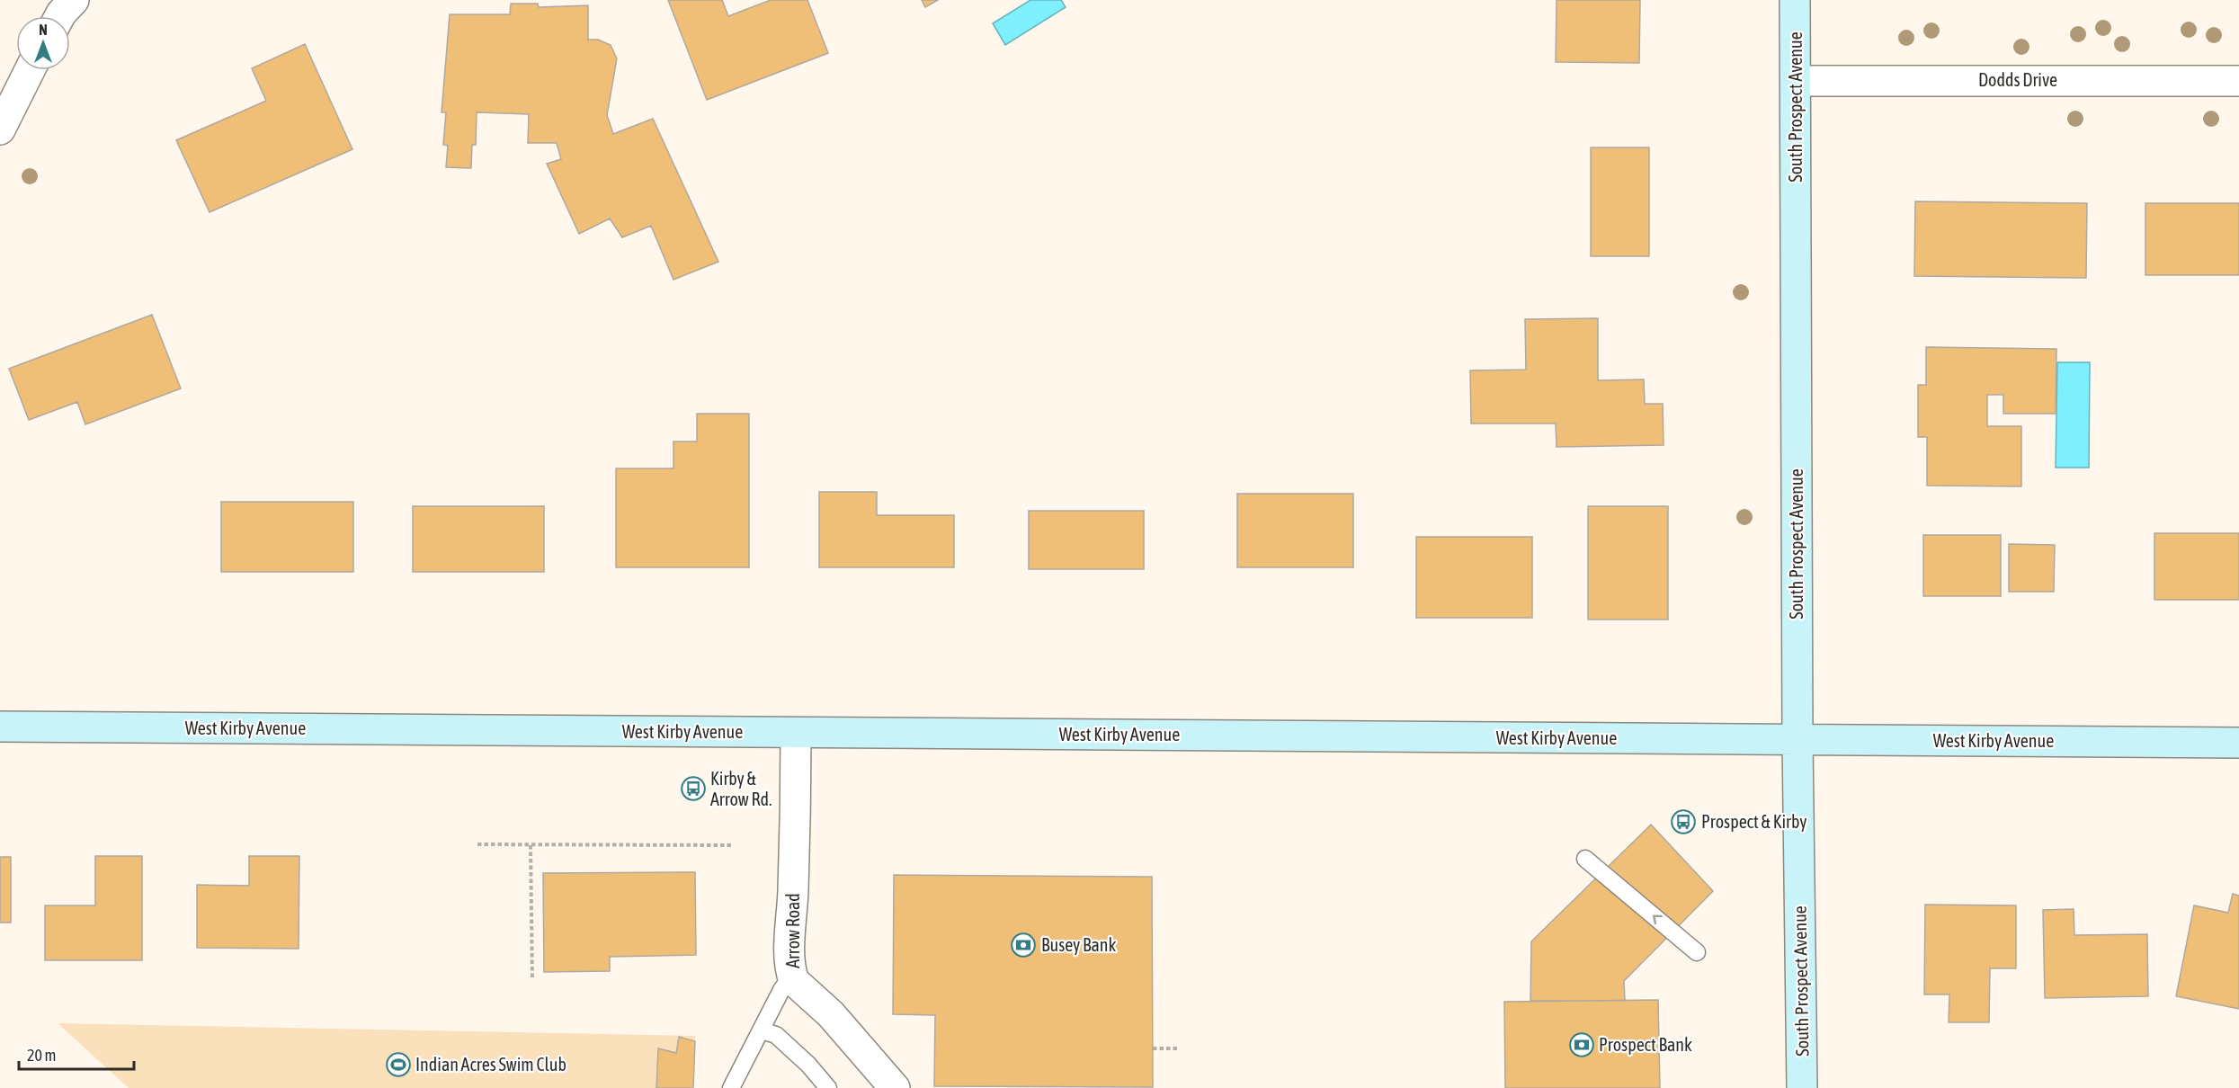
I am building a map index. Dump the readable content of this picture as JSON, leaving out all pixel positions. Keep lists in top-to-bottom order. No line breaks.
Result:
{"streets":{"main road":["South Prospect Avenue","West Kirby Avenue"],"street":["Dodds Drive","Arrow Road"]},"crossings":[["Dodds Drive","South Prospect Avenue"],["South Prospect Avenue","West Kirby Avenue"],["West Kirby Avenue","Arrow Road"]],"places":{"bus stop":["Kirby & Arrow Rd.","Prospect & Kirby"],"bank":["Busey Bank","Prospect Bank"],"sports":["Indian Acres Swim Club"]},"scale_bar":"20 m","north":"top"}
